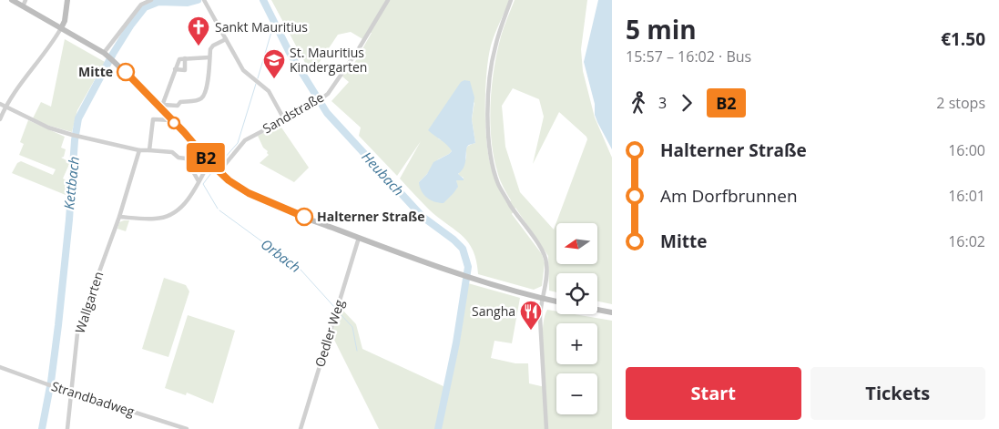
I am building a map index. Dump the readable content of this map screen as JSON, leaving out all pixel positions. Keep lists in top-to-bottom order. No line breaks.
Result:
{"streets":{"street":["Sandstraße","Wallgarten","Oedler Weg","Strandbadweg"]},"crossings":[["Wallgarten","Strandbadweg"]],"water":["Heubach","Kettbach","Orbach"],"places":{"church":["Sankt Mauritius"],"other":["Mitte","Halterner Straße"],"school or university":["St. Mauritius Kindergarten"],"restaurant":["Sangha"]},"lines":["bus line B2"],"north":"left","page":{"on_map":"B2","heading":["5 min","15:57 – 16:02 · Bus","€1.50"],"legs":["3","B2","2 stops"],"list":[{"name":"Halterner Straße","value":"16:00"},{"name":"Am Dorfbrunnen","value":"16:01"},{"name":"Mitte","value":"16:02"}],"map_buttons":["+","−"],"buttons":["Start","Tickets"]}}
